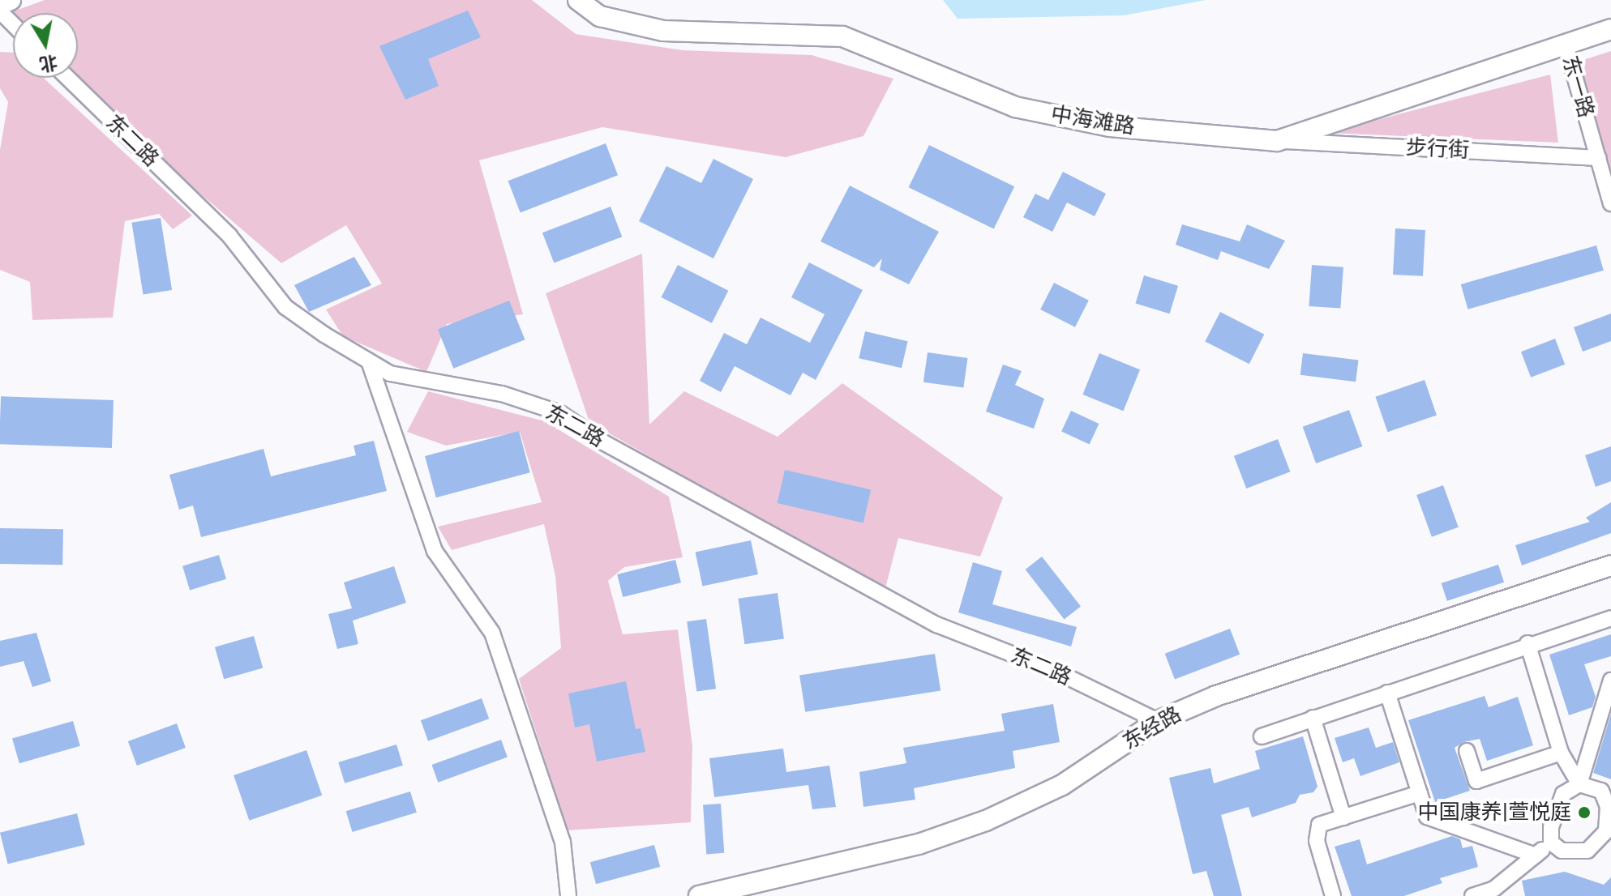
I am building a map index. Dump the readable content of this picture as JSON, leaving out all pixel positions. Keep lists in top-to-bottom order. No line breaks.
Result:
{"streets":{"main road":["中海滩路","东经路"],"street":["东一路","东二路","步行街"]},"crossings":[["东一路","中海滩路"],["东一路","步行街"],["中海滩路","步行街"],["东二路","东经路"]],"places":["中国康养|萱悦庭"],"north":"bottom"}
